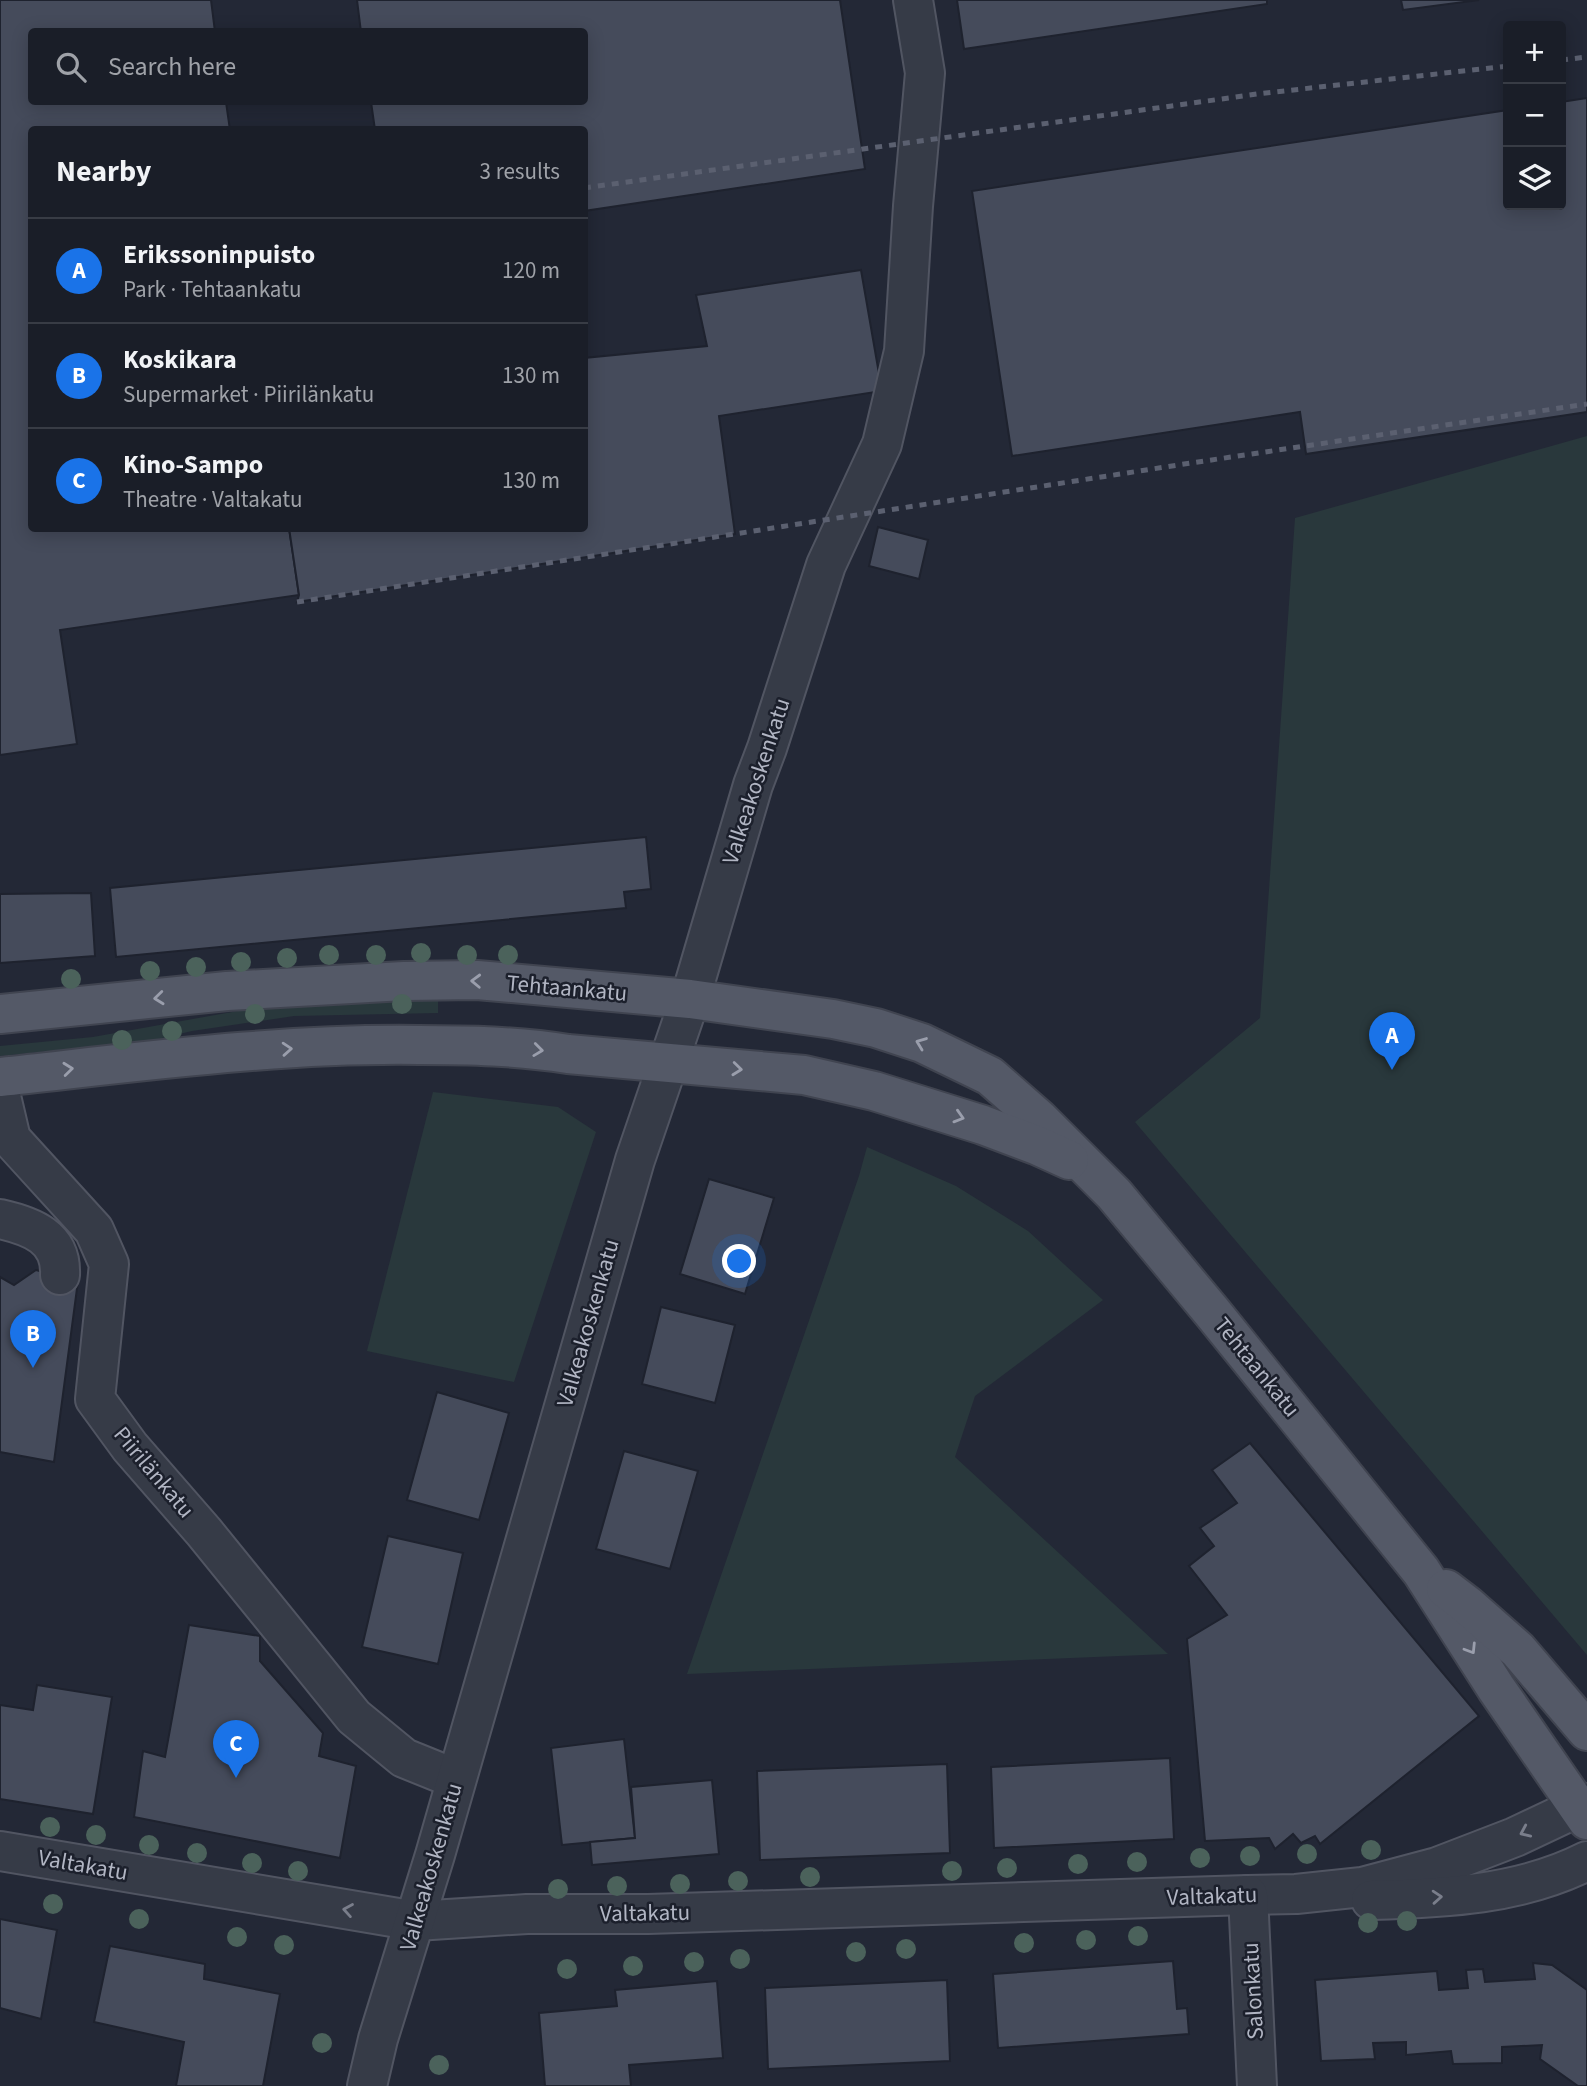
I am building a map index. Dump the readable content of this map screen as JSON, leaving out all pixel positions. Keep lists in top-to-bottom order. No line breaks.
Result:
{"streets":{"main road":["Tehtaankatu"],"street":["Valkeakoskenkatu","Piirilänkatu","Valtakatu","Salonkatu"]},"crossings":[["Valkeakoskenkatu","Tehtaankatu"],["Valkeakoskenkatu","Piirilänkatu"],["Valkeakoskenkatu","Valtakatu"],["Tehtaankatu","Valtakatu"],["Valtakatu","Salonkatu"]],"page":{"map_buttons":["+","−"],"search":"Search here","heading":["Nearby","3 results"],"list":[{"mark":"A","name":"Erikssoninpuisto","note":"Park · Tehtaankatu","value":"120 m"},{"mark":"B","name":"Koskikara","note":"Supermarket · Piirilänkatu","value":"130 m"},{"mark":"C","name":"Kino-Sampo","note":"Theatre · Valtakatu","value":"130 m"}],"pins":["A","B","C"]}}
